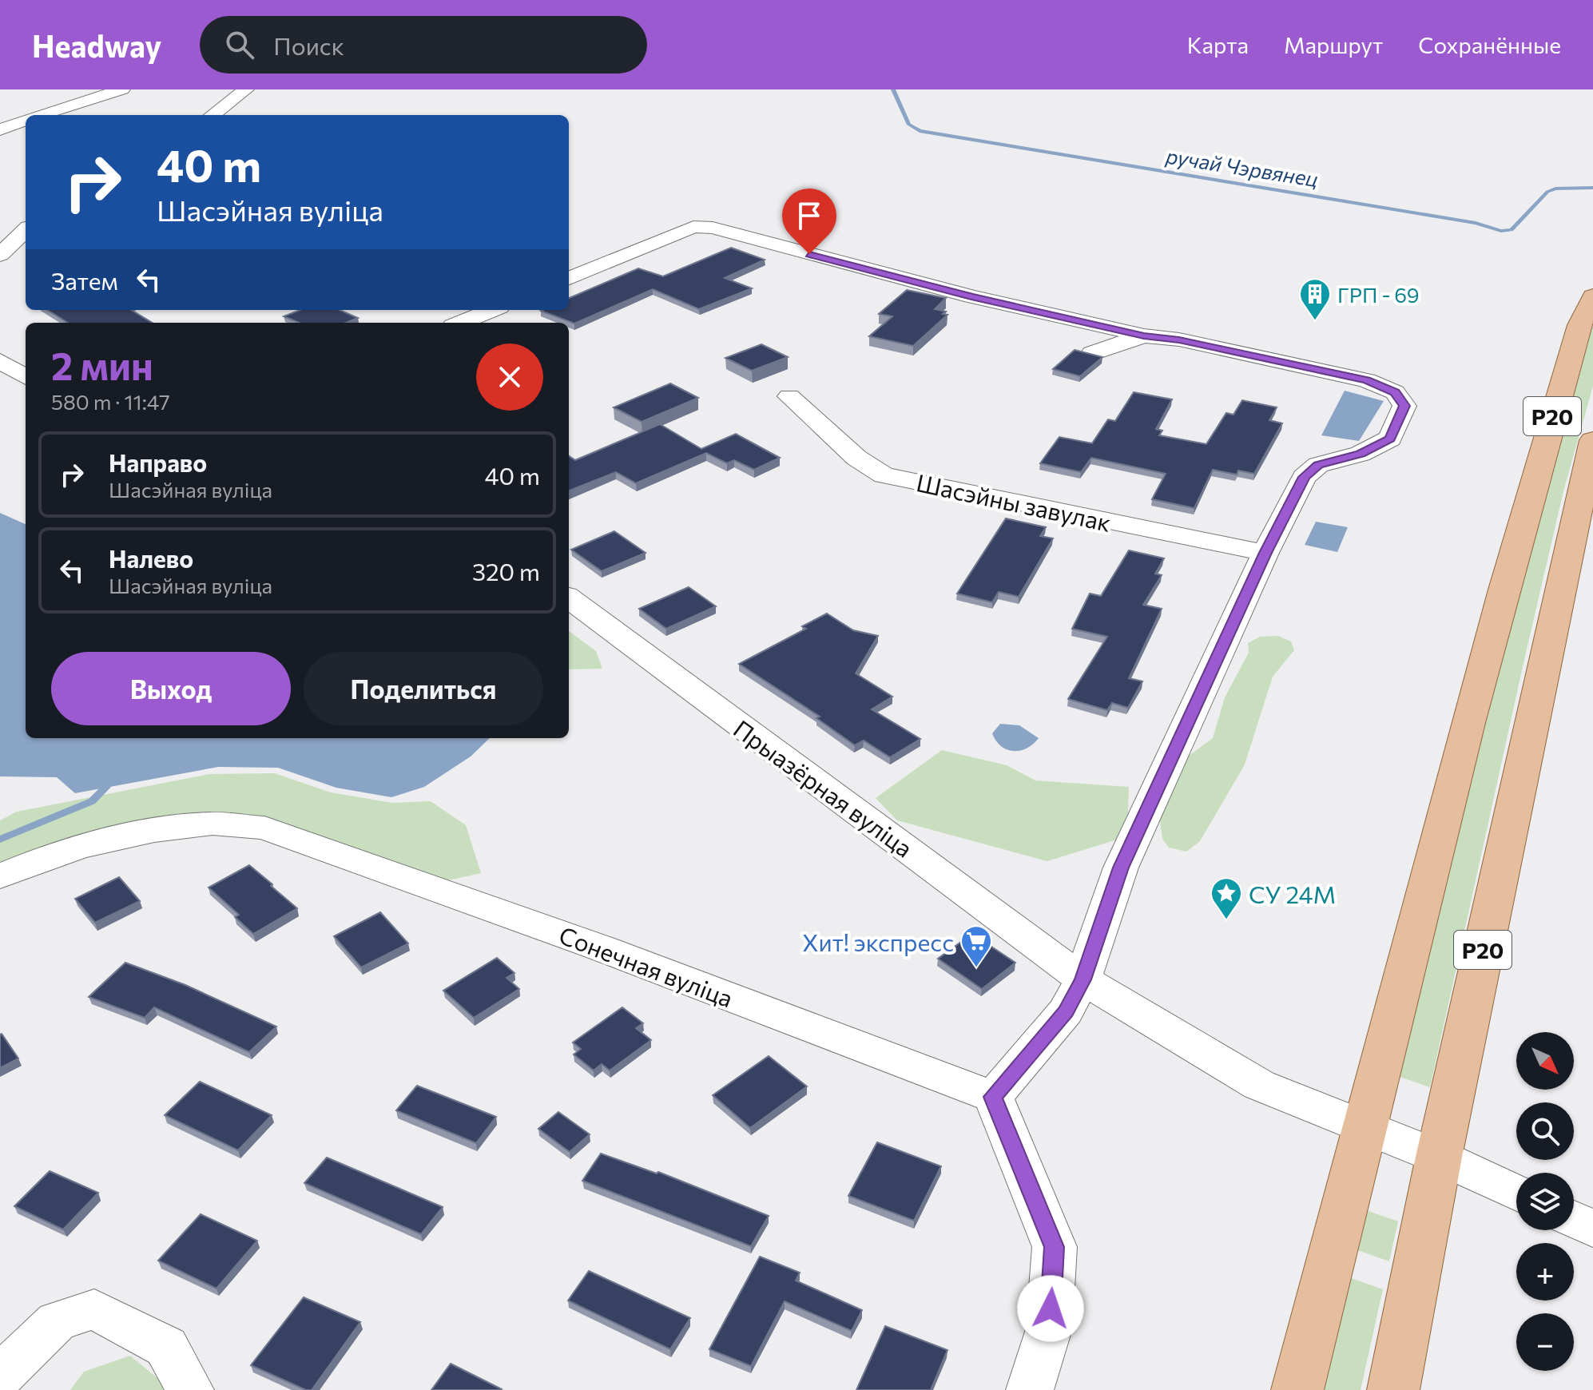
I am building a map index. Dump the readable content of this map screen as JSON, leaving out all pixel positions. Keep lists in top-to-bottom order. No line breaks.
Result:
{"streets":{"main road":["Р20"],"street":["Шасэйны завулак","Прыазёрная вуліца","Сонечная вуліца"]},"crossings":[["Р20","Прыазёрная вуліца"]],"water":["ручай Чэрвянец"],"places":{"building":["ГРП - 69"],"place":["СУ 24М"],"supermarket":["Хит! экспресс"]},"north":"bottom right","page":{"header":"Headway","search":"Поиск","nav":["Карта","Маршрут","Сохранённые"],"turn":["40 m","Шасэйная вуліца"],"then":"Затем","heading":["2 мин","580 m · 11:47"],"list":[{"name":"Направо","note":"Шасэйная вуліца","value":"40 m"},{"name":"Налево","note":"Шасэйная вуліца","value":"320 m"}],"buttons":["Выход","Поделиться"],"map_buttons":["+","−"]}}
